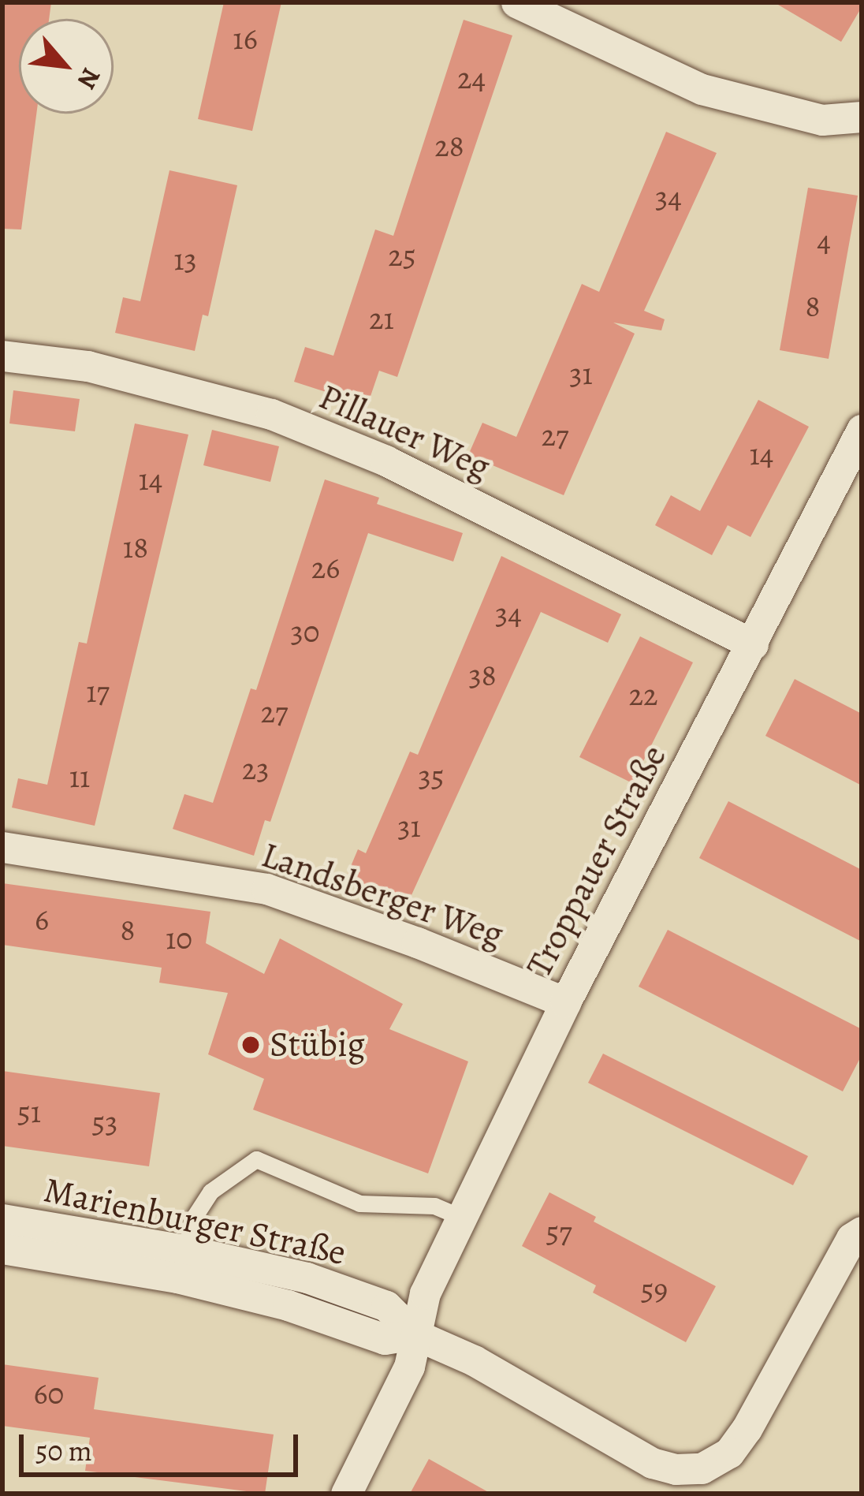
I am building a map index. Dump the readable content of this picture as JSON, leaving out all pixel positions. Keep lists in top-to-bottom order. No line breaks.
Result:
{"streets":{"street":["Pillauer Weg","Troppauer Straße","Landsberger Weg","Marienburger Straße"]},"crossings":[["Pillauer Weg","Troppauer Straße"],["Troppauer Straße","Landsberger Weg"],["Troppauer Straße","Marienburger Straße"]],"places":["Stübig"],"house_numbers":["16","24","28","34","4","25","13","8","21","31","27","14","14","18","26","34","30","38","17","22","27","23","35","11","31","6","8","10","51","53","57","59","60"],"scale_bar":"50 m","north":"bottom right"}
